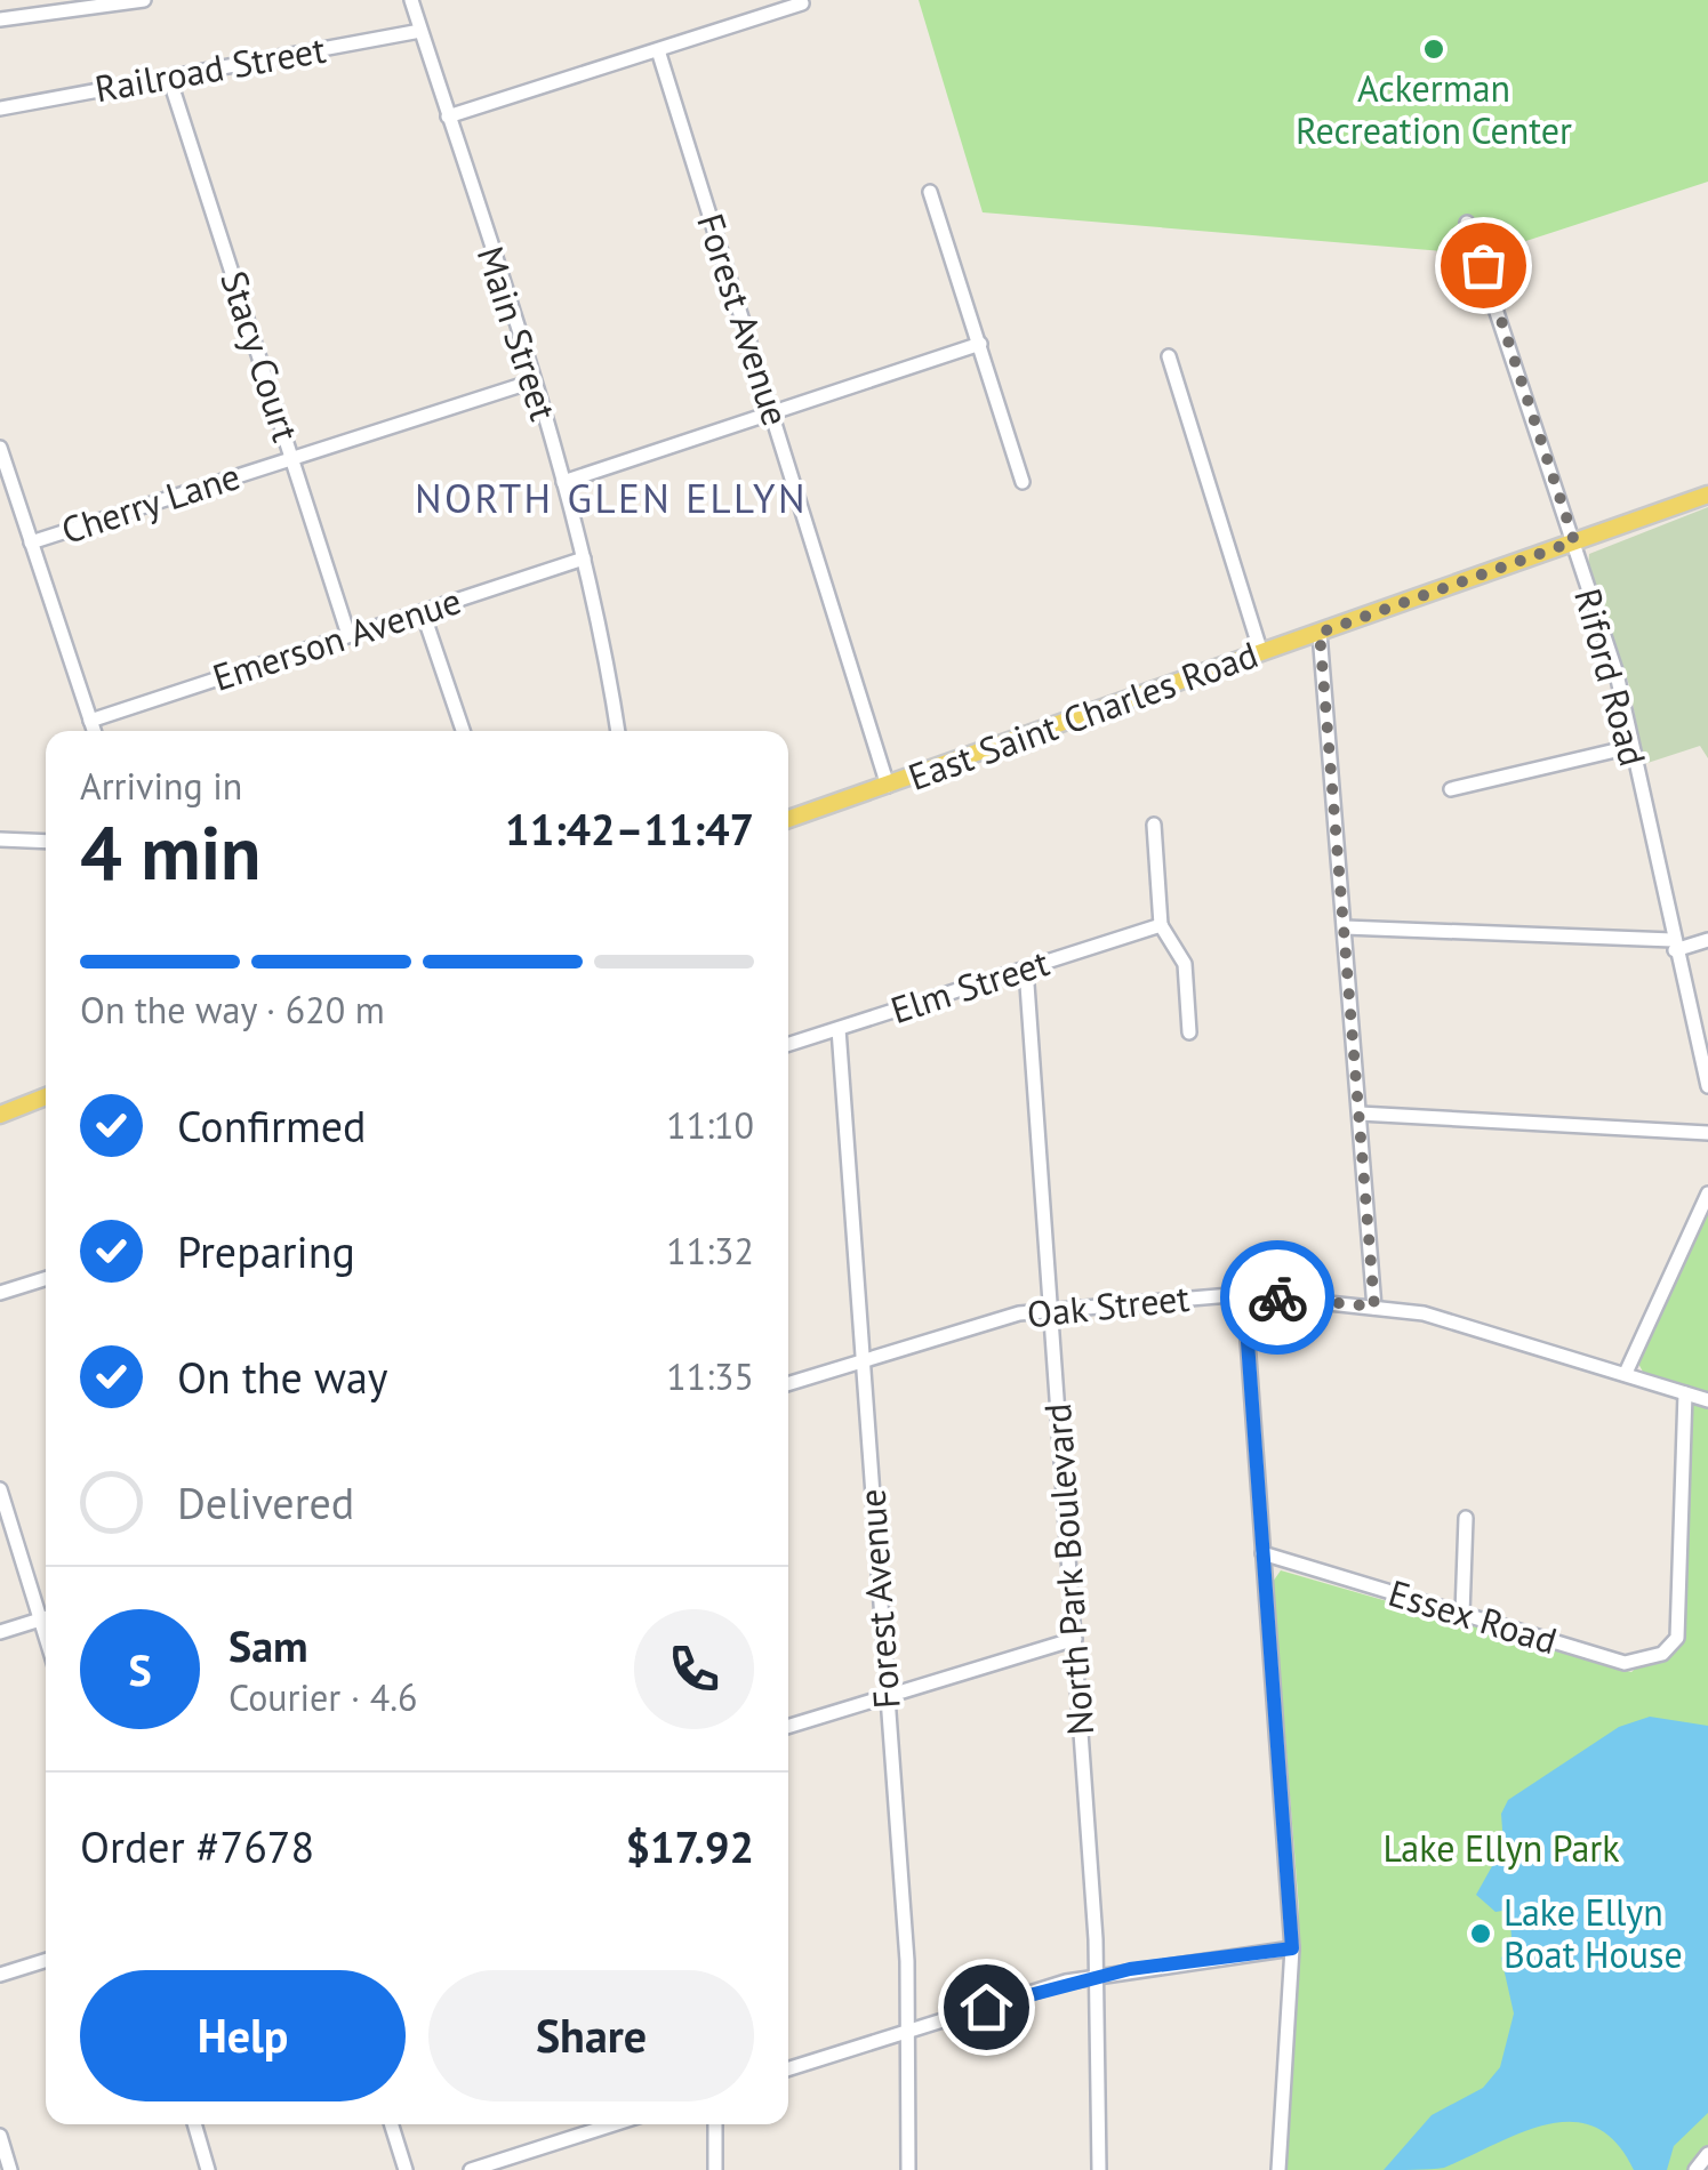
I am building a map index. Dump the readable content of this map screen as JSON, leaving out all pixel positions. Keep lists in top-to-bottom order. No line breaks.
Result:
{"streets":{"main road":["East Saint Charles Road"],"street":["Railroad Street","Forest Avenue","Main Street","Stacy Court","Cherry Lane","Emerson Avenue","Riford Road","Elm Street","Oak Street","North Park Boulevard","Essex Road"]},"crossings":[["Railroad Street","Main Street"],["Railroad Street","Stacy Court"],["Forest Avenue","East Saint Charles Road"],["Forest Avenue","Elm Street"],["Forest Avenue","Oak Street"],["Main Street","Cherry Lane"],["Main Street","Emerson Avenue"],["Stacy Court","Cherry Lane"],["Stacy Court","Emerson Avenue"],["Riford Road","East Saint Charles Road"],["Elm Street","North Park Boulevard"],["Oak Street","North Park Boulevard"],["Oak Street","Essex Road"]],"districts":["NORTH GLEN ELLYN"],"parks":["Lake Ellyn Park"],"places":["Ackerman Recreation Center","Lake Ellyn Boat House"],"page":{"heading":["4 min","Arriving in","11:42–11:47"],"panel":["Sam","Courier · 4.6","Order #7678","$17.92"],"bar":"On the way · 620 m","list":[["Confirmed","11:10"],["Preparing","11:32"],["On the way","11:35"],"Delivered"],"round":"S","buttons":["Help","Share"]}}
